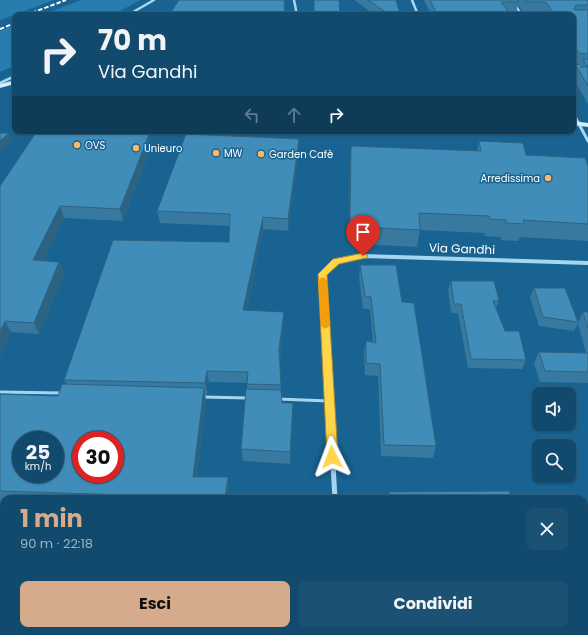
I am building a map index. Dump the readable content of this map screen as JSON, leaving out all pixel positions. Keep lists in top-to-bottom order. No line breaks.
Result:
{"streets":{"street":["Via Gandhi"]},"places":["OVS","Unieuro","MW","Garden Cafè","Arredissima"],"page":{"turn":["70 m","Via Gandhi"],"speed":"25 km/h","limit":"30","heading":["1 min","90 m · 22:18"],"buttons":["Esci","Condividi"]}}
